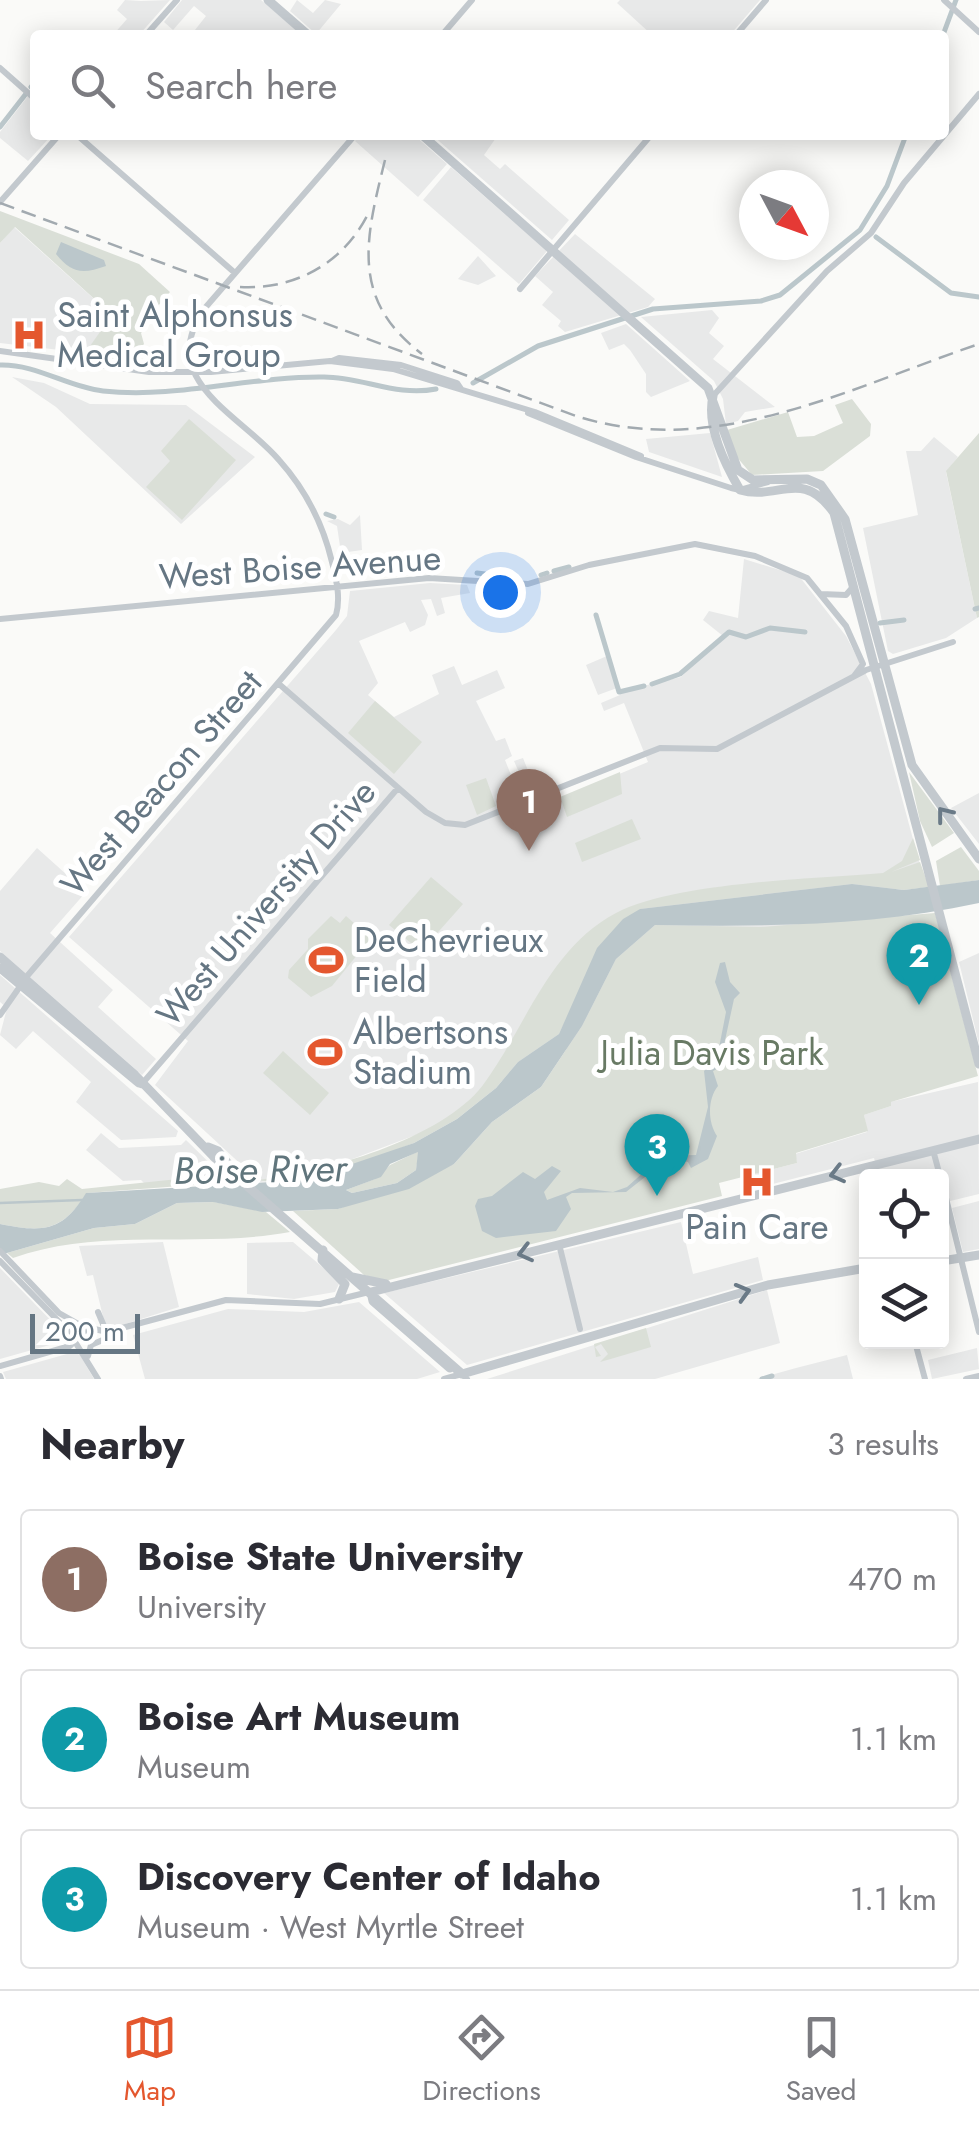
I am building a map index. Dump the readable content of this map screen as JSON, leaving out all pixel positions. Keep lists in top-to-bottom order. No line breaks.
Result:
{"streets":{"street":["West Boise Avenue","West Beacon Street","West University Drive"]},"crossings":[["West Boise Avenue","West Beacon Street"],["West Boise Avenue","West University Drive"]],"water":["Boise River"],"parks":["Julia Davis Park"],"places":{"hospital":["Saint Alphonsus Medical Group","Pain Care"],"sports":["DeChevrieux Field","Albertsons Stadium"]},"scale_bar":"200 m","north":"bottom right","page":{"search":"Search here","pins":["1","2","3"],"scale":"200 m","heading":["Nearby","3 results"],"list":[{"mark":"1","name":"Boise State University","note":"University","value":"470 m"},{"mark":"2","name":"Boise Art Museum","note":"Museum","value":"1.1 km"},{"mark":"3","name":"Discovery Center of Idaho","note":"Museum · West Myrtle Street","value":"1.1 km"}],"nav":["Map","Directions","Saved"]}}
